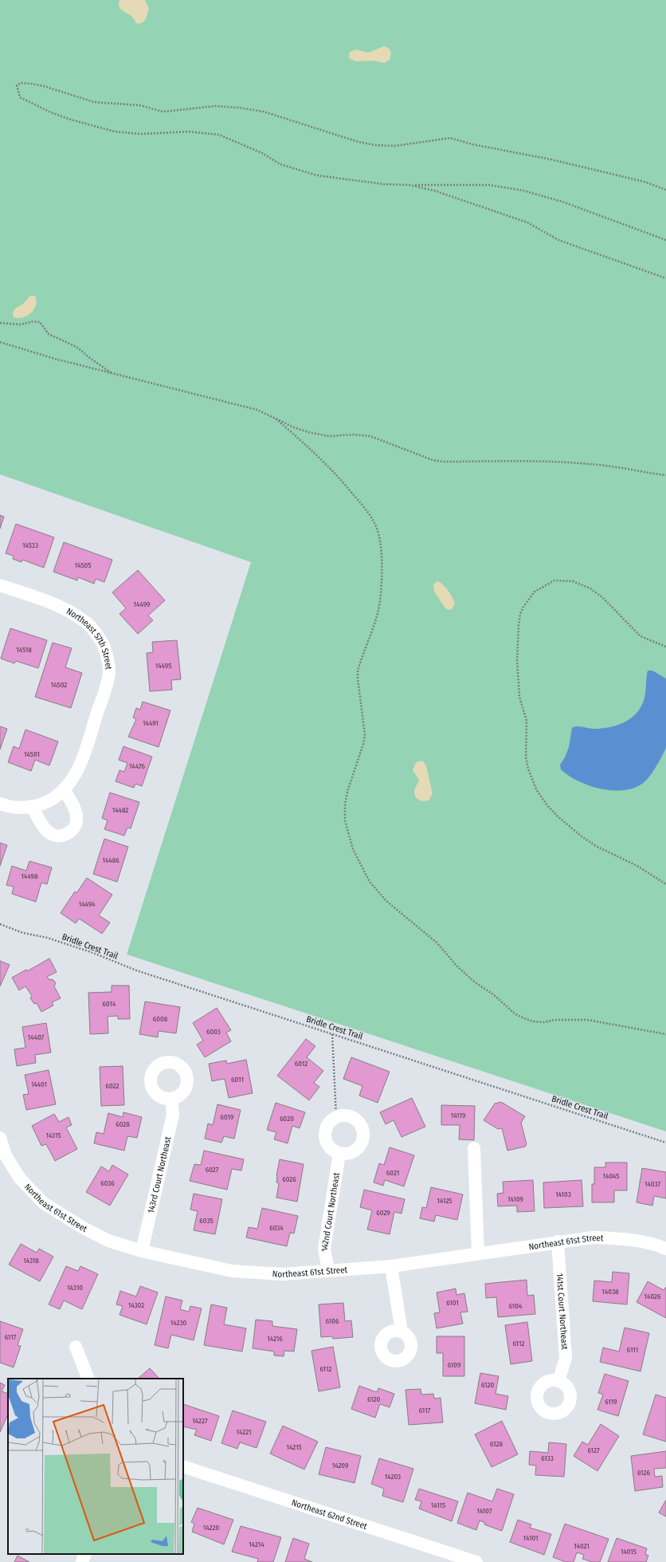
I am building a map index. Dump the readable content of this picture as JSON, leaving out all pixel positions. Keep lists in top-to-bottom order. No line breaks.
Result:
{"streets":{"street":["Northeast 57th Street","143rd Court Northeast","Northeast 61st Street","142nd Court Northeast","141st Court Northeast","Northeast 62nd Street"],"path":["Bridle Crest Trail"]},"crossings":[["143rd Court Northeast","Northeast 61st Street"],["Northeast 61st Street","142nd Court Northeast"],["Northeast 61st Street","141st Court Northeast"]],"house_numbers":["14533","14505","14499","14518","14495","14502","14491","14501","14476","14482","14486","14498","14494","6014","6008","6003","14407","6012","6011","14401","6022","14119","6019","6020","6028","14315","6027","6021","14045","6026","6036","14037","14103","14109","14125","6029","6035","6034","14318","14310","14038","14026","6101","14302","6104","6106","14230","6117","14216","6112","6111","6109","6112","6120","6120","6119","6117","14227","14221","6128","14215","6127","6133","14209","6126","14203","14115","14107","14220","14101","14214","14021","14015"]}
